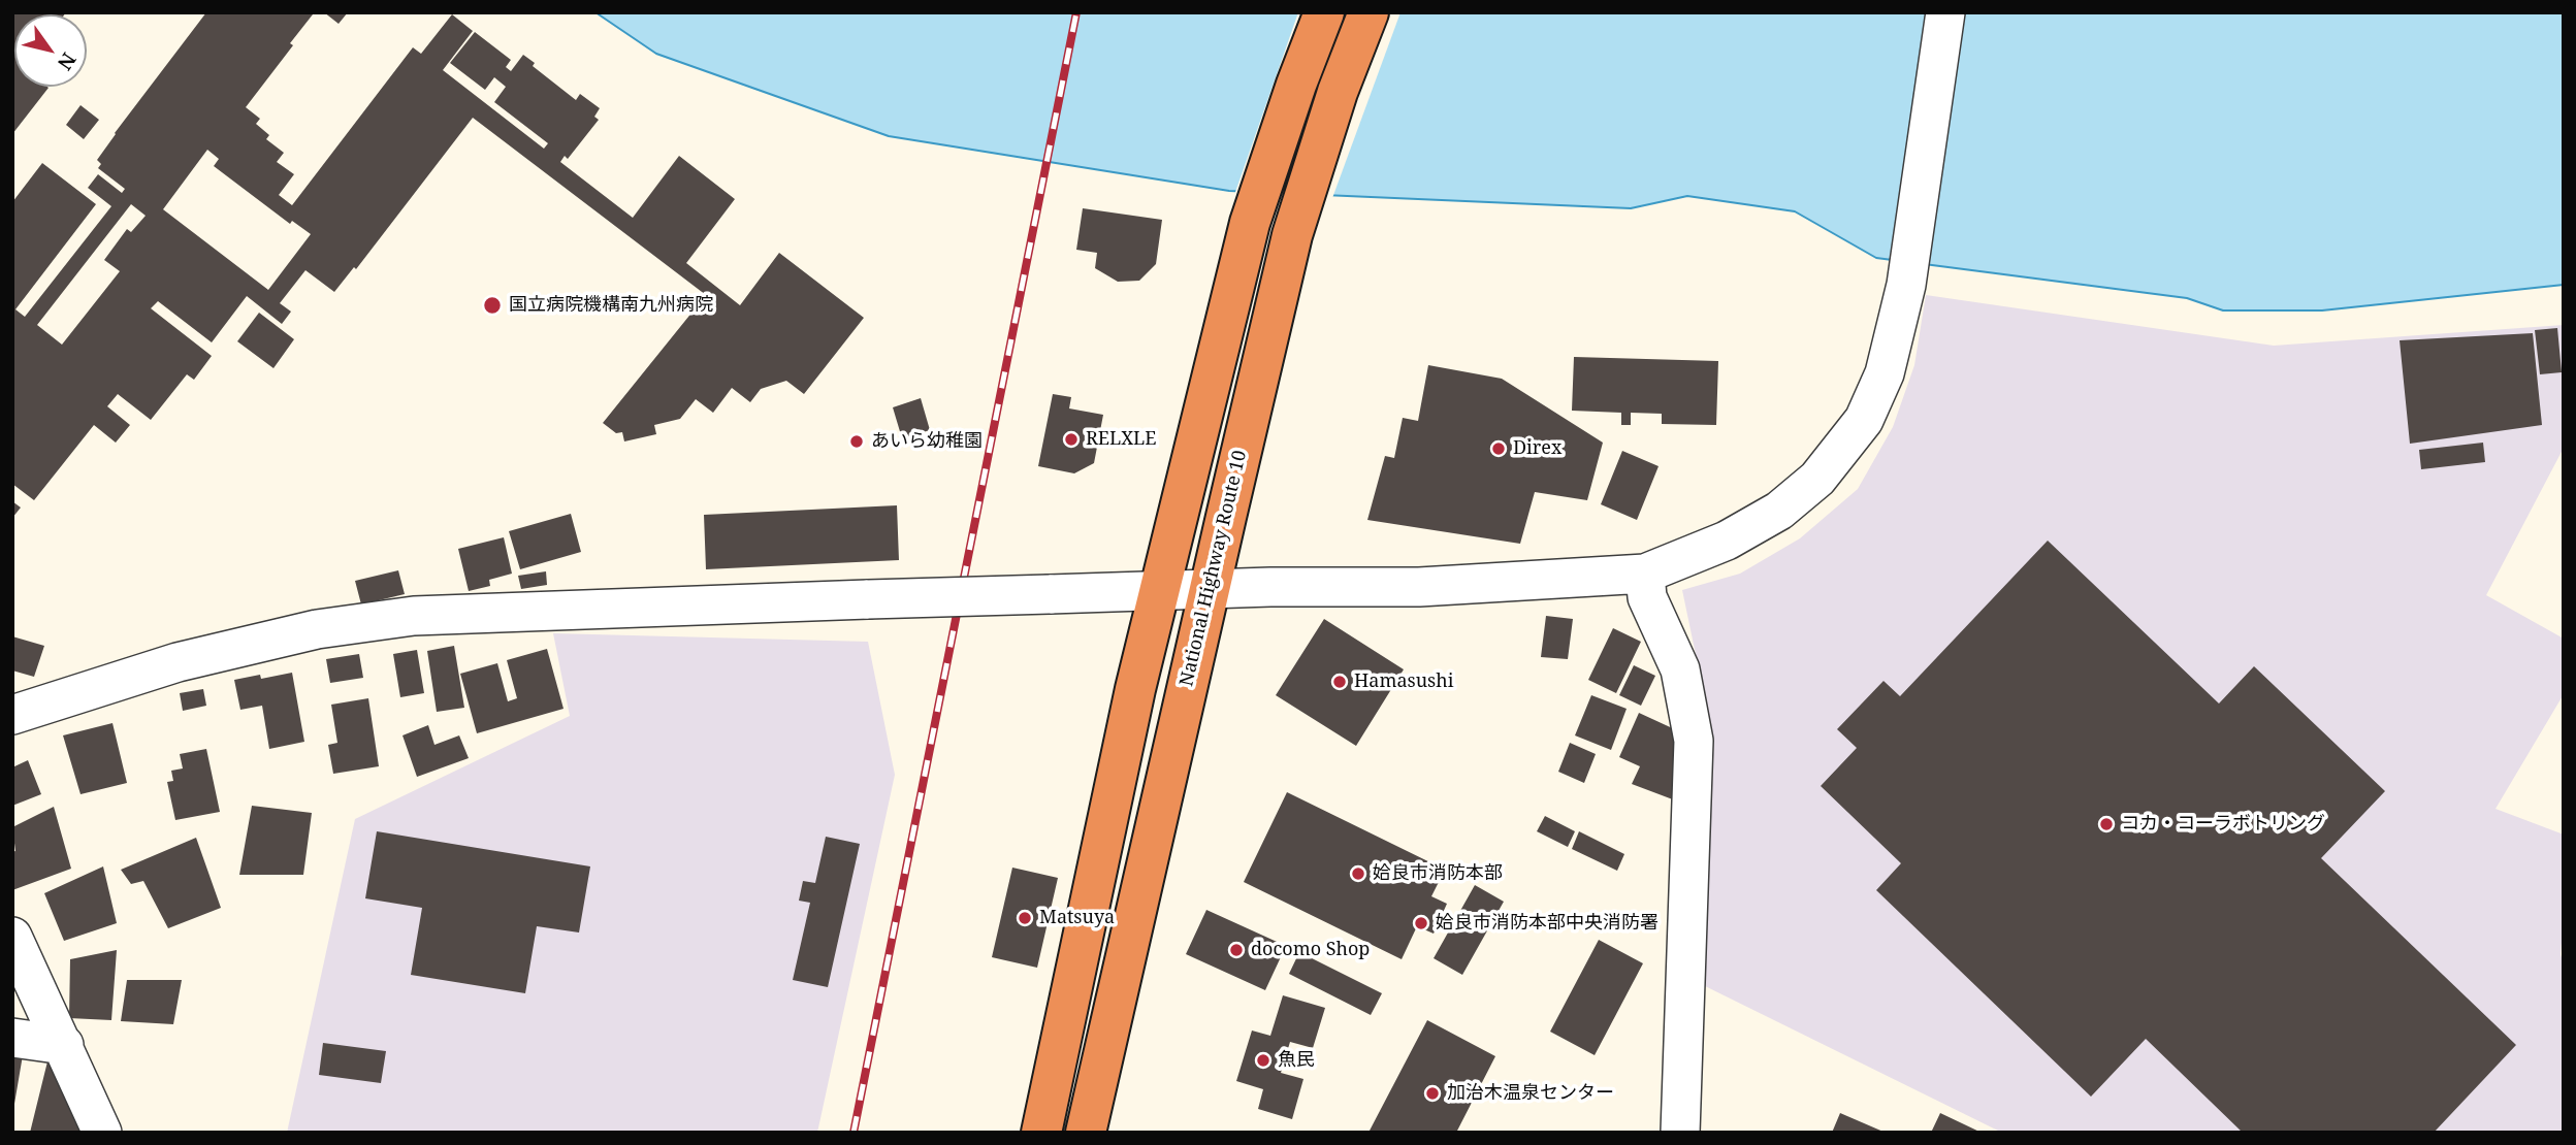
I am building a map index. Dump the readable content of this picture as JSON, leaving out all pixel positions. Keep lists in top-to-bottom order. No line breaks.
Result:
{"streets":{"highway":["National Highway Route 10"]},"places":["国立病院機構南九州病院","RELXLE","あいら幼稚園","Direx","Hamasushi","コカ・コーラボトリング","姶良市消防本部","Matsuya","姶良市消防本部中央消防署","docomo Shop","魚民","加治木温泉センター"],"north":"bottom right"}
